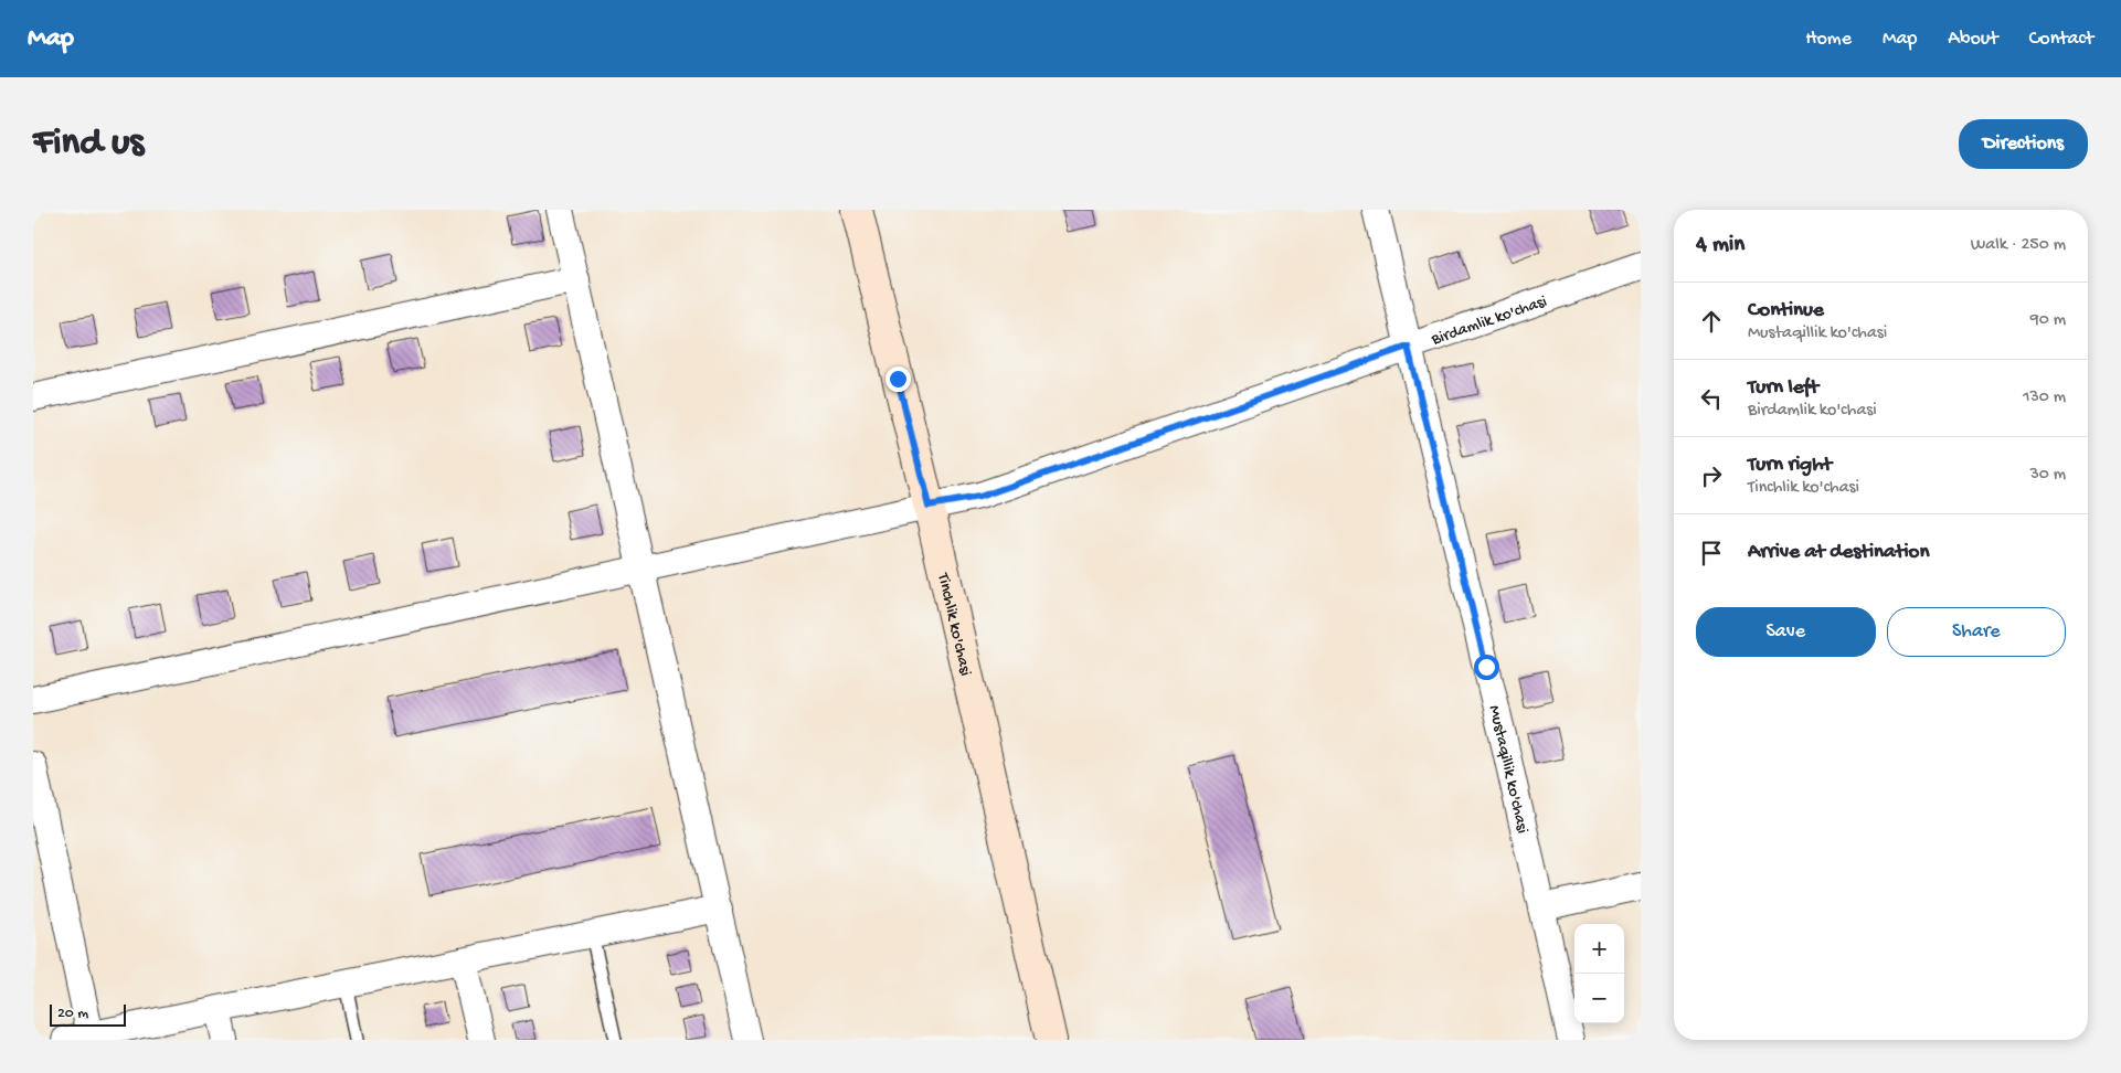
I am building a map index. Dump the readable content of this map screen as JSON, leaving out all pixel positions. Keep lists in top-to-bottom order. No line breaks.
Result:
{"streets":{"main road":["Tinchlik ko'chasi"],"street":["Birdamlik ko'chasi","Mustaqillik ko'chasi"]},"crossings":[["Birdamlik ko'chasi","Tinchlik ko'chasi"],["Birdamlik ko'chasi","Mustaqillik ko'chasi"]],"scale_bar":"20 m","page":{"header":"Map","nav":["Home","Map","About","Contact"],"buttons":["Directions",["Save","Share"]],"title":"Find us","heading":["4 min","Walk · 250 m"],"list":[["Continue","Mustaqillik ko'chasi","90 m"],["Turn left","Birdamlik ko'chasi","130 m"],["Turn right","Tinchlik ko'chasi","30 m"],"Arrive at destination"],"map_buttons":["+","−"],"scale":"20 m"}}
